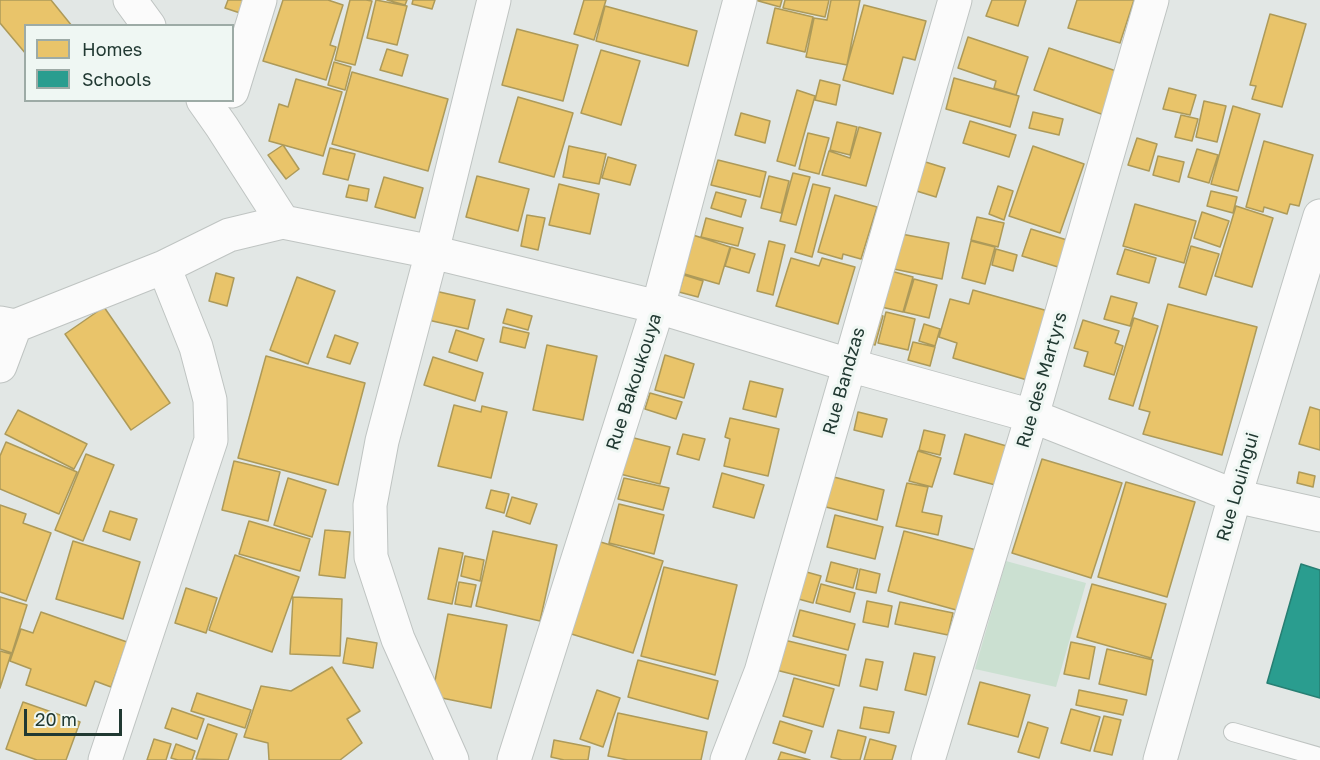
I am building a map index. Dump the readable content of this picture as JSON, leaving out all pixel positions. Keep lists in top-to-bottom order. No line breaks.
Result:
{"streets":{"street":["Rue des Martyrs","Rue Bandzas","Rue Bakoukouya","Rue Louingui"]},"legend":["Homes","Schools"],"scale_bar":"20 m"}
